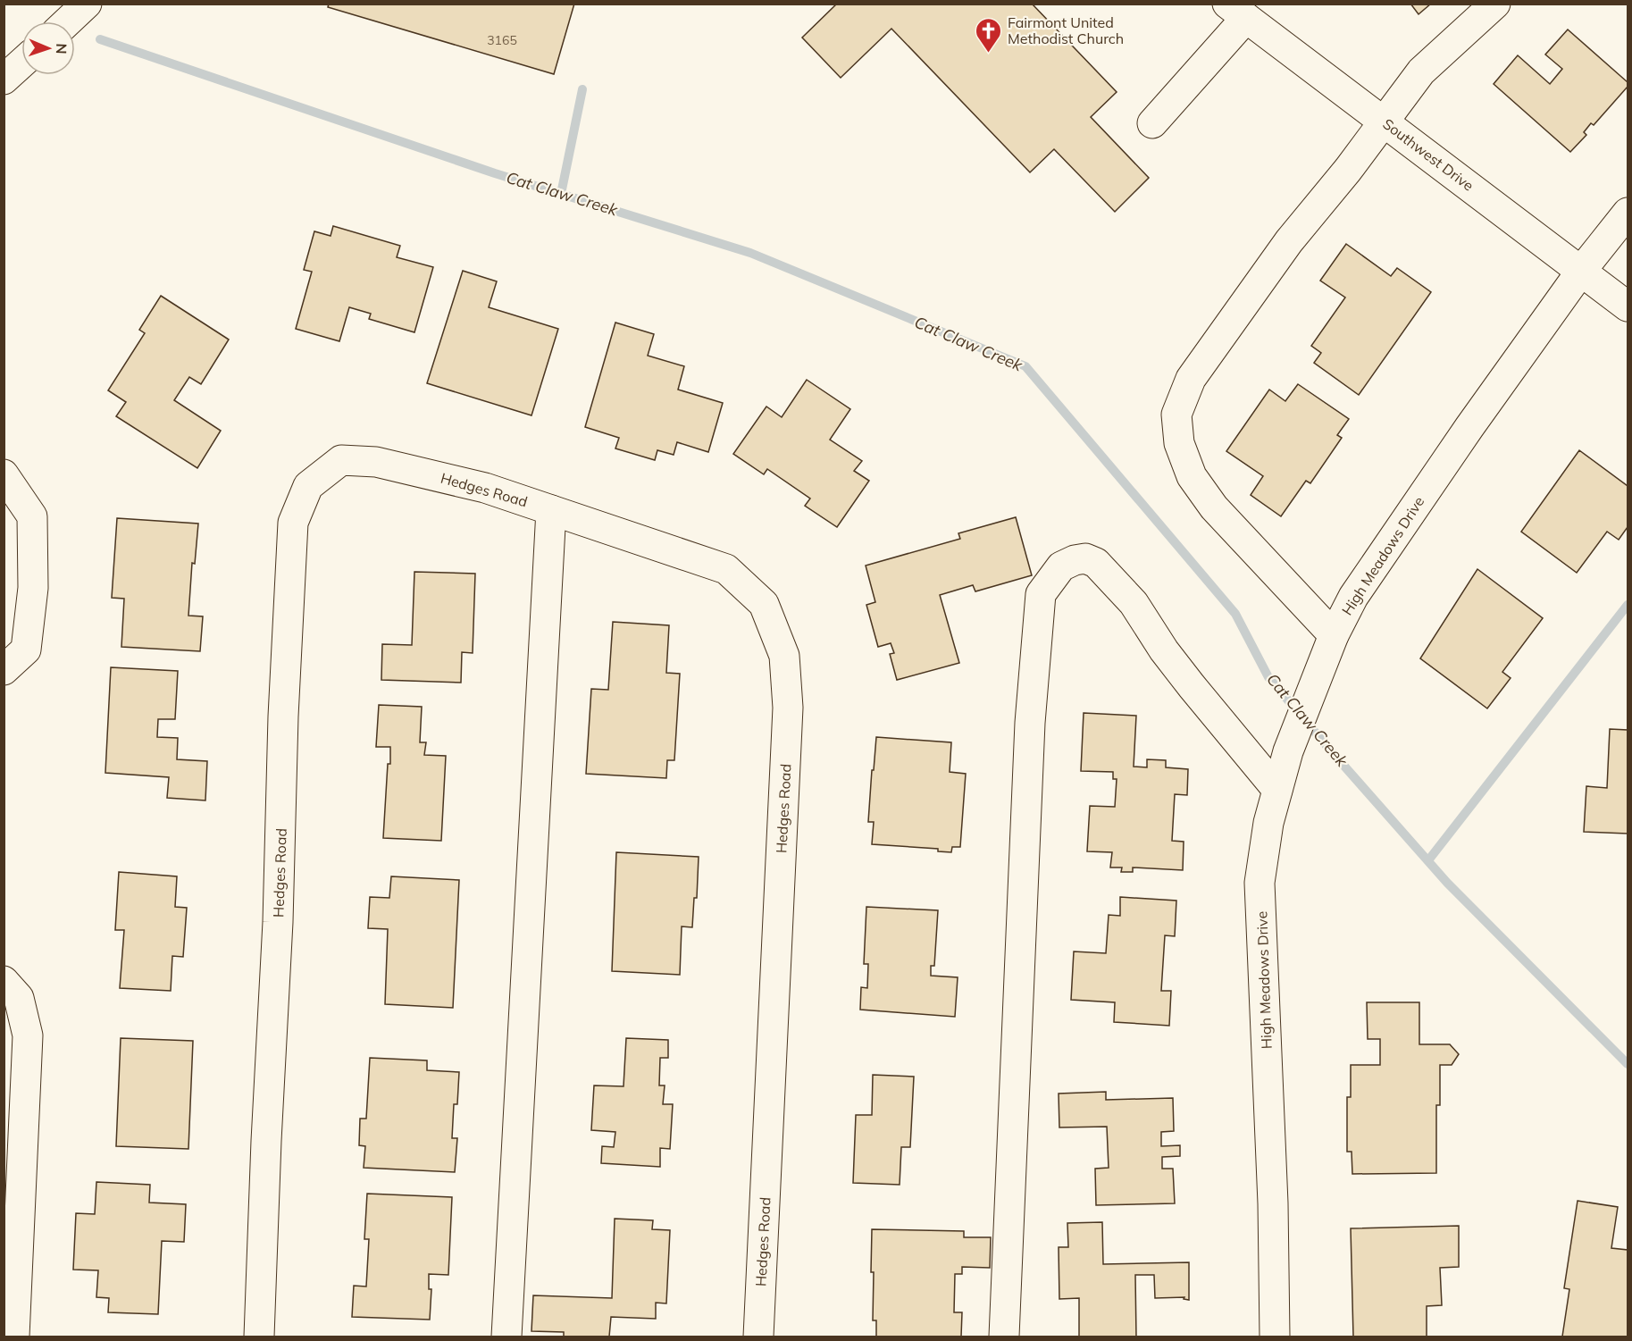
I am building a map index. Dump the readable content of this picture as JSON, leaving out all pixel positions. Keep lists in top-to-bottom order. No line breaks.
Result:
{"streets":{"street":["Southwest Drive","Hedges Road","High Meadows Drive"]},"crossings":[["Southwest Drive","High Meadows Drive"]],"water":["Cat Claw Creek"],"places":{"church":["Fairmont United Methodist Church"]},"house_numbers":["3165"],"north":"right"}
